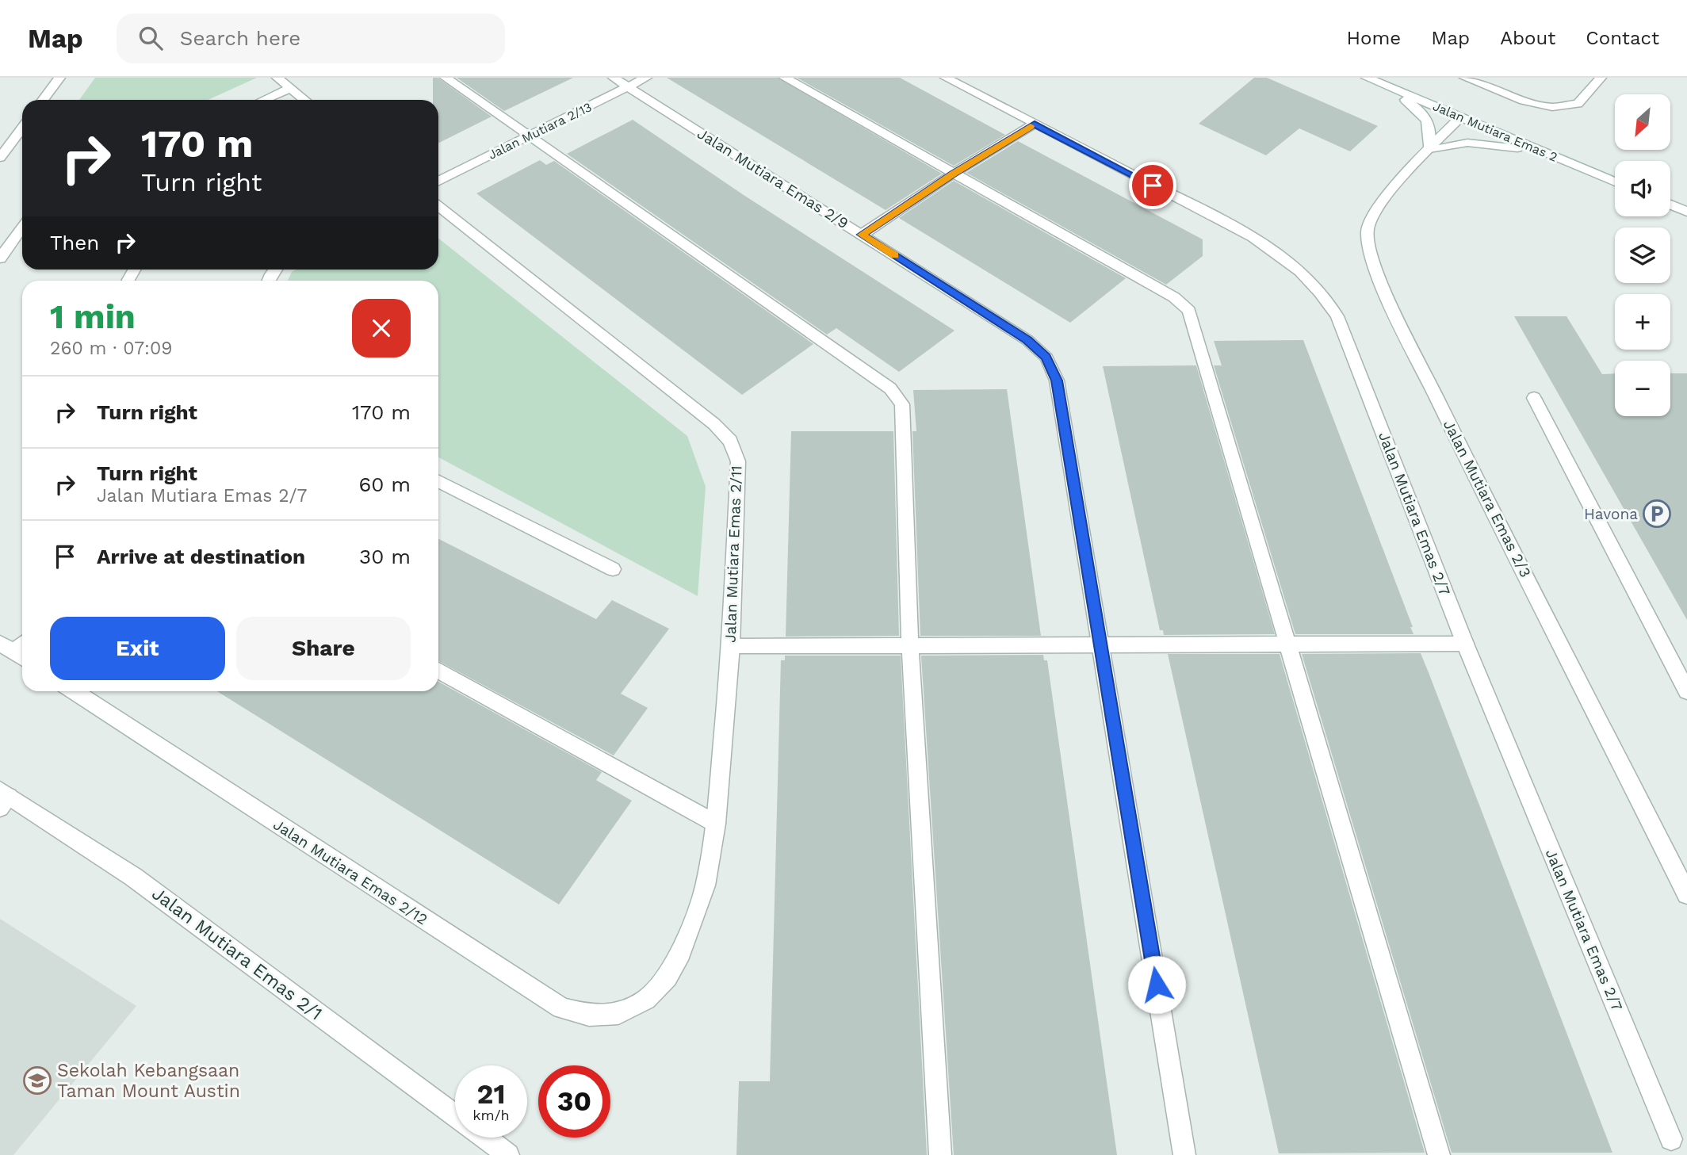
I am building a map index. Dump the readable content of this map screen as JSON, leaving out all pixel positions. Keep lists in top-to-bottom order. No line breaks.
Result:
{"streets":{"street":["Jalan Mutiara 2/13","Jalan Mutiara Emas 2","Jalan Mutiara Emas 2/9","Jalan Mutiara Emas 2/3","Jalan Mutiara Emas 2/7","Jalan Mutiara Emas 2/11","Jalan Mutiara Emas 2/12","Jalan Mutiara Emas 2/1"]},"crossings":[["Jalan Mutiara 2/13","Jalan Mutiara Emas 2/9"],["Jalan Mutiara Emas 2","Jalan Mutiara Emas 2/3"],["Jalan Mutiara Emas 2/11","Jalan Mutiara Emas 2/12"]],"places":{"parking":["Havona"],"school or university":["Sekolah Kebangsaan Taman Mount Austin"]},"north":"bottom left","page":{"header":"Map","search":"Search here","nav":["Home","Map","About","Contact"],"map_buttons":["+","−"],"turn":["170 m","Turn right"],"then":"Then","heading":["1 min","260 m · 07:09"],"list":[{"name":"Turn right","value":"170 m"},{"name":"Turn right","note":"Jalan Mutiara Emas 2/7","value":"60 m"},{"name":"Arrive at destination","value":"30 m"}],"buttons":["Exit","Share"],"speed":"21 km/h","limit":"30"}}
